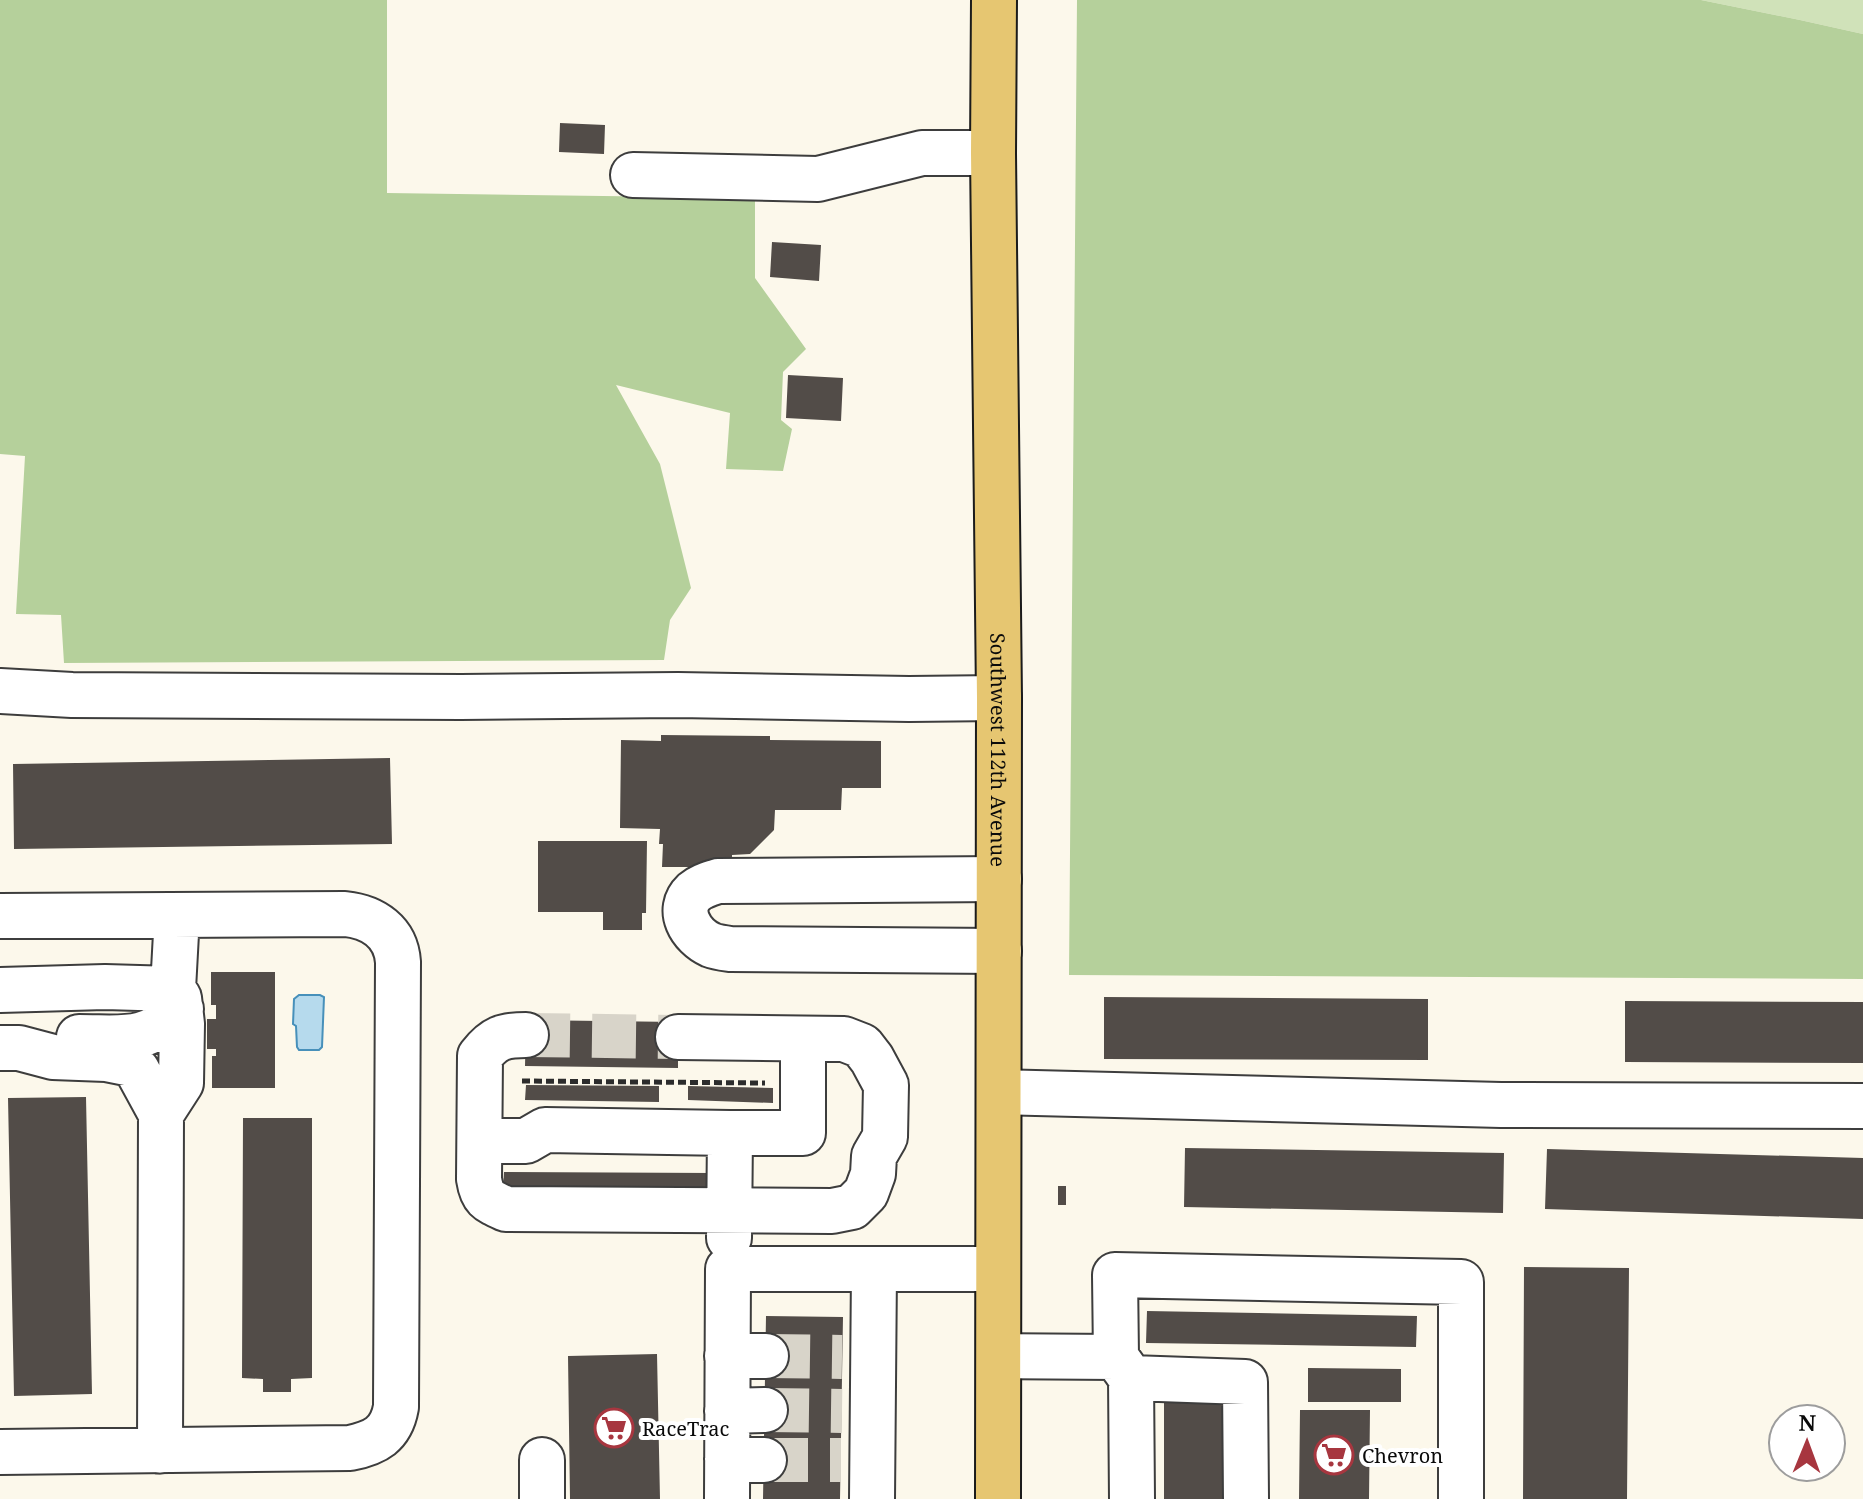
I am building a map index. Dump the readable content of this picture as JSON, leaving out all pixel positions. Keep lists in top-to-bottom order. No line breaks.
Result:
{"streets":{"main road":["Southwest 112th Avenue"]},"places":{"supermarket":["RaceTrac","Chevron"]},"north":"top"}
